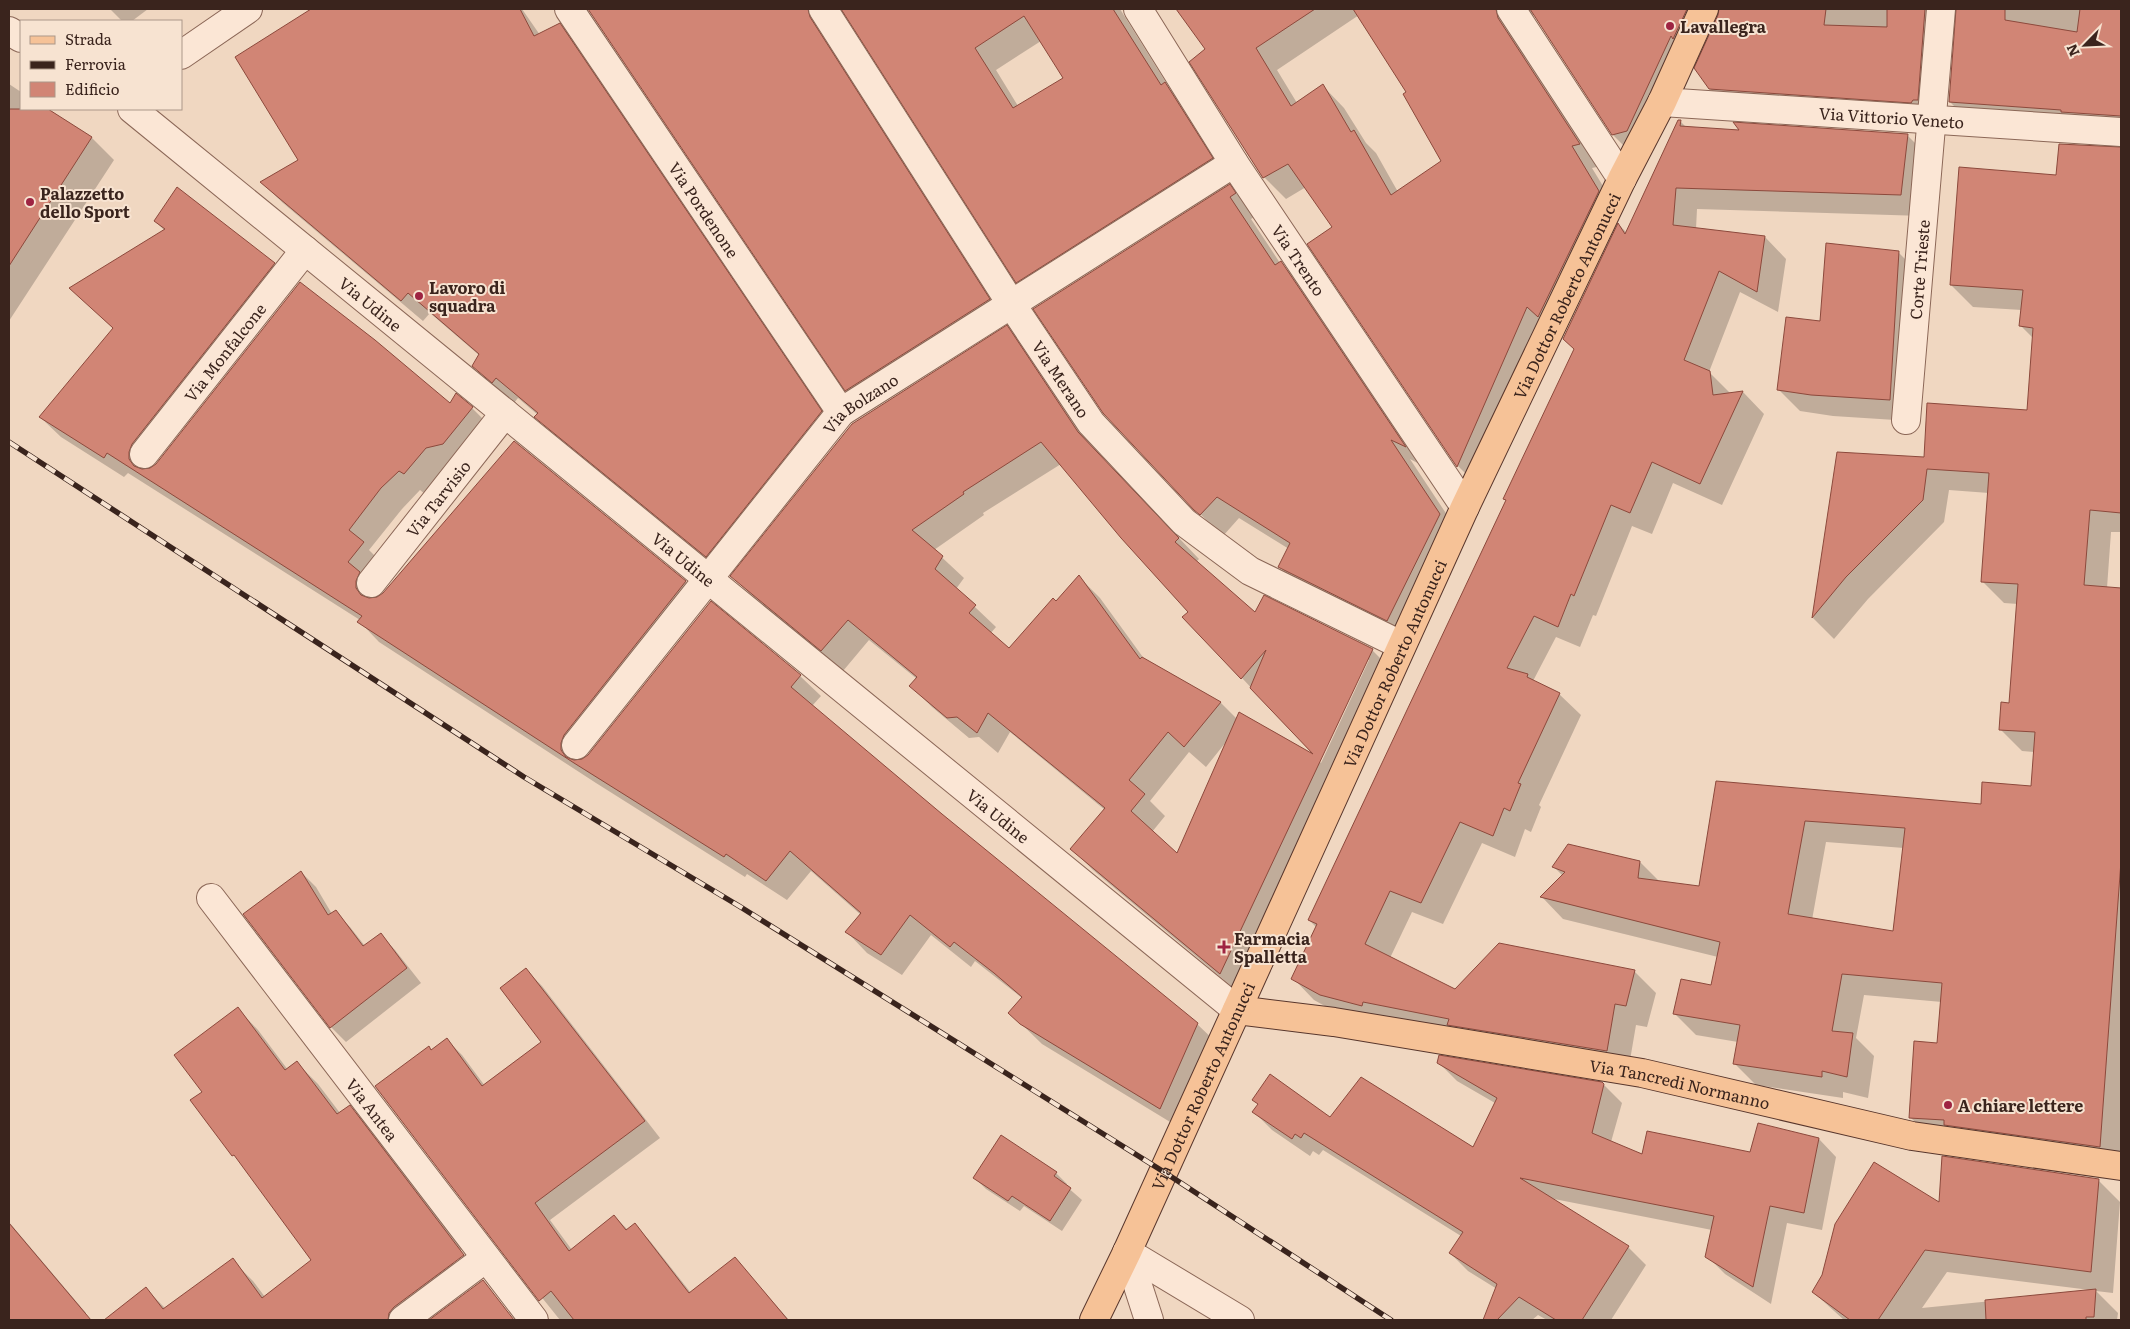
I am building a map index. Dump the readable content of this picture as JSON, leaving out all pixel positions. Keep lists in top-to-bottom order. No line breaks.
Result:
{"streets":{"main road":["Via Dottor Roberto Antonucci","Via Tancredi Normanno"],"street":["Via Vittorio Veneto","Via Pordenone","Via Trento","Corte Trieste","Via Udine","Via Monfalcone","Via Merano","Via Bolzano","Via Tarvisio","Via Antea"]},"crossings":[["Via Vittorio Veneto","Corte Trieste"],["Via Vittorio Veneto","Via Dottor Roberto Antonucci"],["Via Pordenone","Via Bolzano"],["Via Trento","Via Dottor Roberto Antonucci"],["Via Trento","Via Bolzano"],["Via Dottor Roberto Antonucci","Via Udine"],["Via Dottor Roberto Antonucci","Via Merano"],["Via Dottor Roberto Antonucci","Via Tancredi Normanno"],["Via Udine","Via Monfalcone"],["Via Udine","Via Bolzano"],["Via Udine","Via Tarvisio"],["Via Udine","Via Tancredi Normanno"],["Via Merano","Via Bolzano"]],"places":{"other":["Lavallegra","Palazzetto dello Sport","Lavoro di squadra","A chiare lettere"],"health":["Farmacia Spalletta"]},"legend":["Strada","Ferrovia","Edificio"],"north":"bottom left"}
